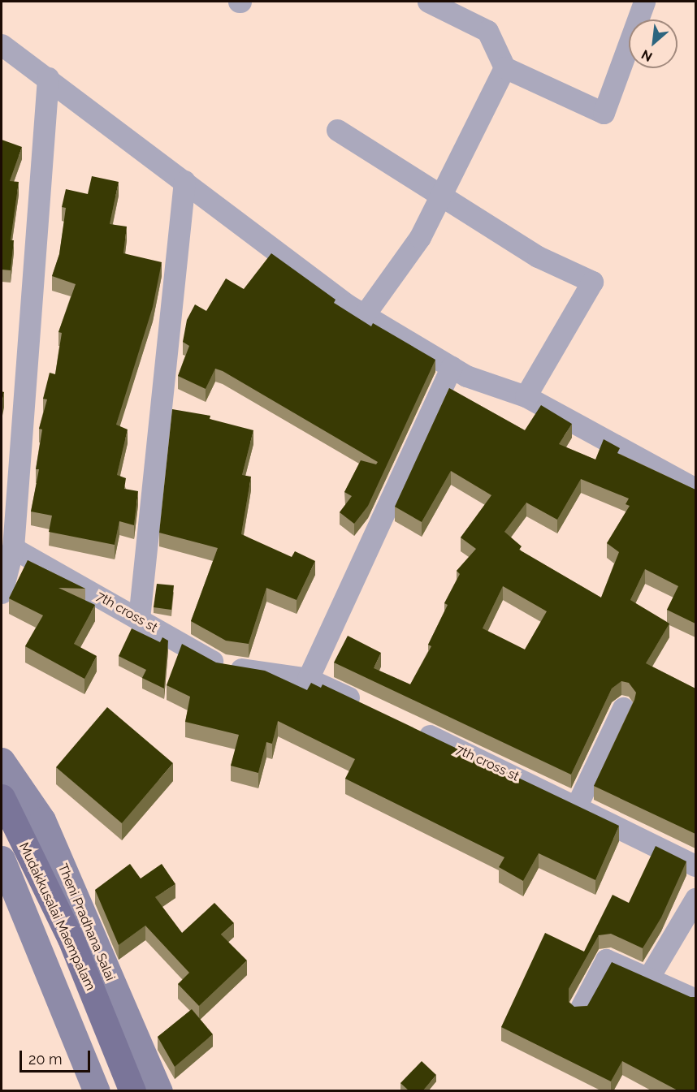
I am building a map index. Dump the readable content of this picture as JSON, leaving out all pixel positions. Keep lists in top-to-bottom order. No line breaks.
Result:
{"streets":{"main road":["Mudakkusalai Maempalam","Theni Pradhana Salai"],"street":["7th cross st"]},"scale_bar":"20 m","north":"bottom left"}
